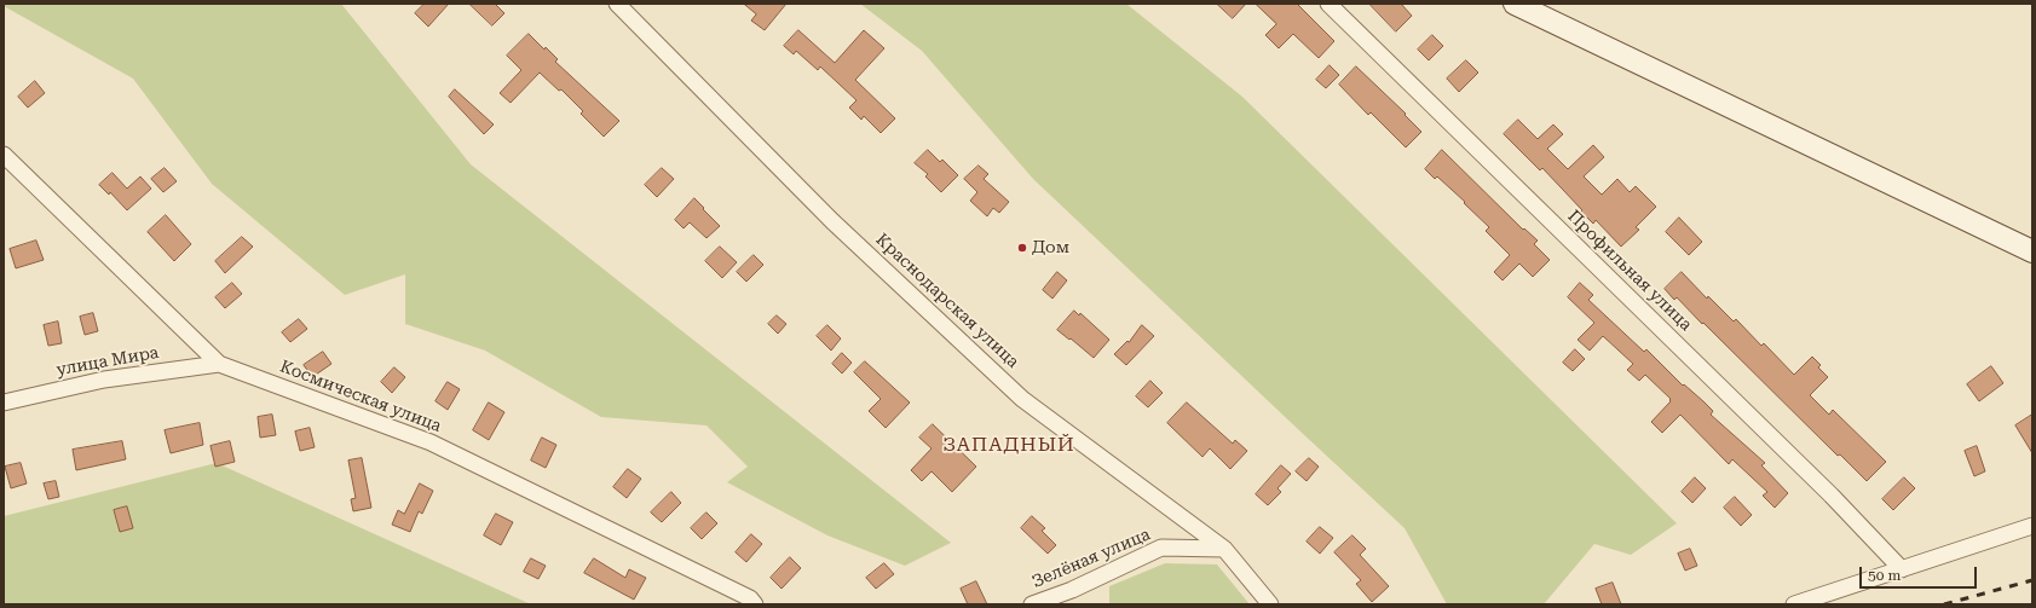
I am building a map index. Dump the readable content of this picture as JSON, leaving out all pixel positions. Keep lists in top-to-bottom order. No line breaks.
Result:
{"streets":{"street":["Профильная улица","Краснодарская улица","улица Мира","Космическая улица","Зелёная улица"]},"crossings":[["Краснодарская улица","Зелёная улица"],["улица Мира","Космическая улица"]],"districts":["ЗАПАДНЫЙ"],"places":["Дом"],"scale_bar":"50 m"}
